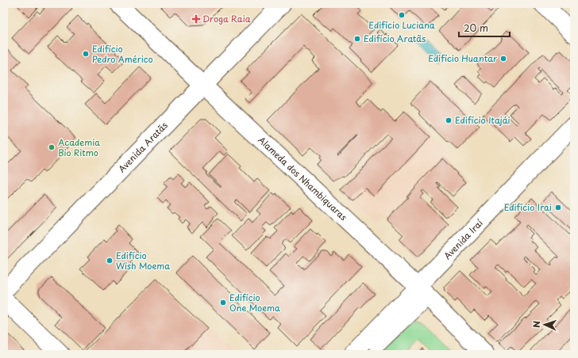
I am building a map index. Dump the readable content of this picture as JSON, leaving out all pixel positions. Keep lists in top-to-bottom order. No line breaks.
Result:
{"streets":{"street":["Avenida Aratãs","Alameda dos Nhambiquaras","Avenida Iraí"]},"crossings":[["Avenida Aratãs","Alameda dos Nhambiquaras"],["Alameda dos Nhambiquaras","Avenida Iraí"]],"places":{"other":["Edifício Luciana","Edifício Aratãs","Edifício Pedro Américo","Edifício Huantar","Edifício Itajái","Academia Bio Ritmo","Edifício Irai","Edifício Wish Moema","Edifício One Moema"],"health":["Droga Raia"]},"scale_bar":"20 m","north":"left"}
